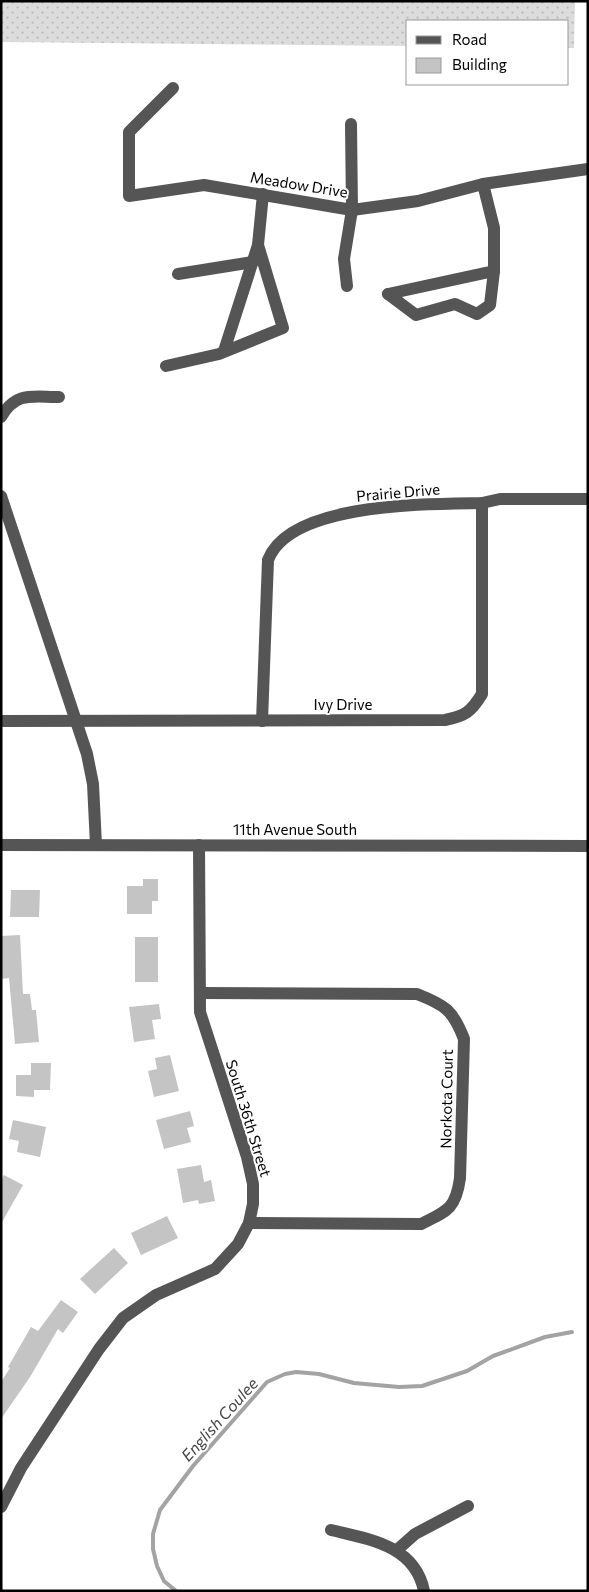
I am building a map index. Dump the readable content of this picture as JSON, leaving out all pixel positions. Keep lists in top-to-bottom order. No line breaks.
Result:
{"streets":{"street":["Meadow Drive","Prairie Drive","Ivy Drive","11th Avenue South","Norkota Court","South 36th Street"]},"crossings":[["Prairie Drive","Ivy Drive"],["11th Avenue South","South 36th Street"],["Norkota Court","South 36th Street"]],"water":["English Coulee"],"legend":["Road","Building"]}
